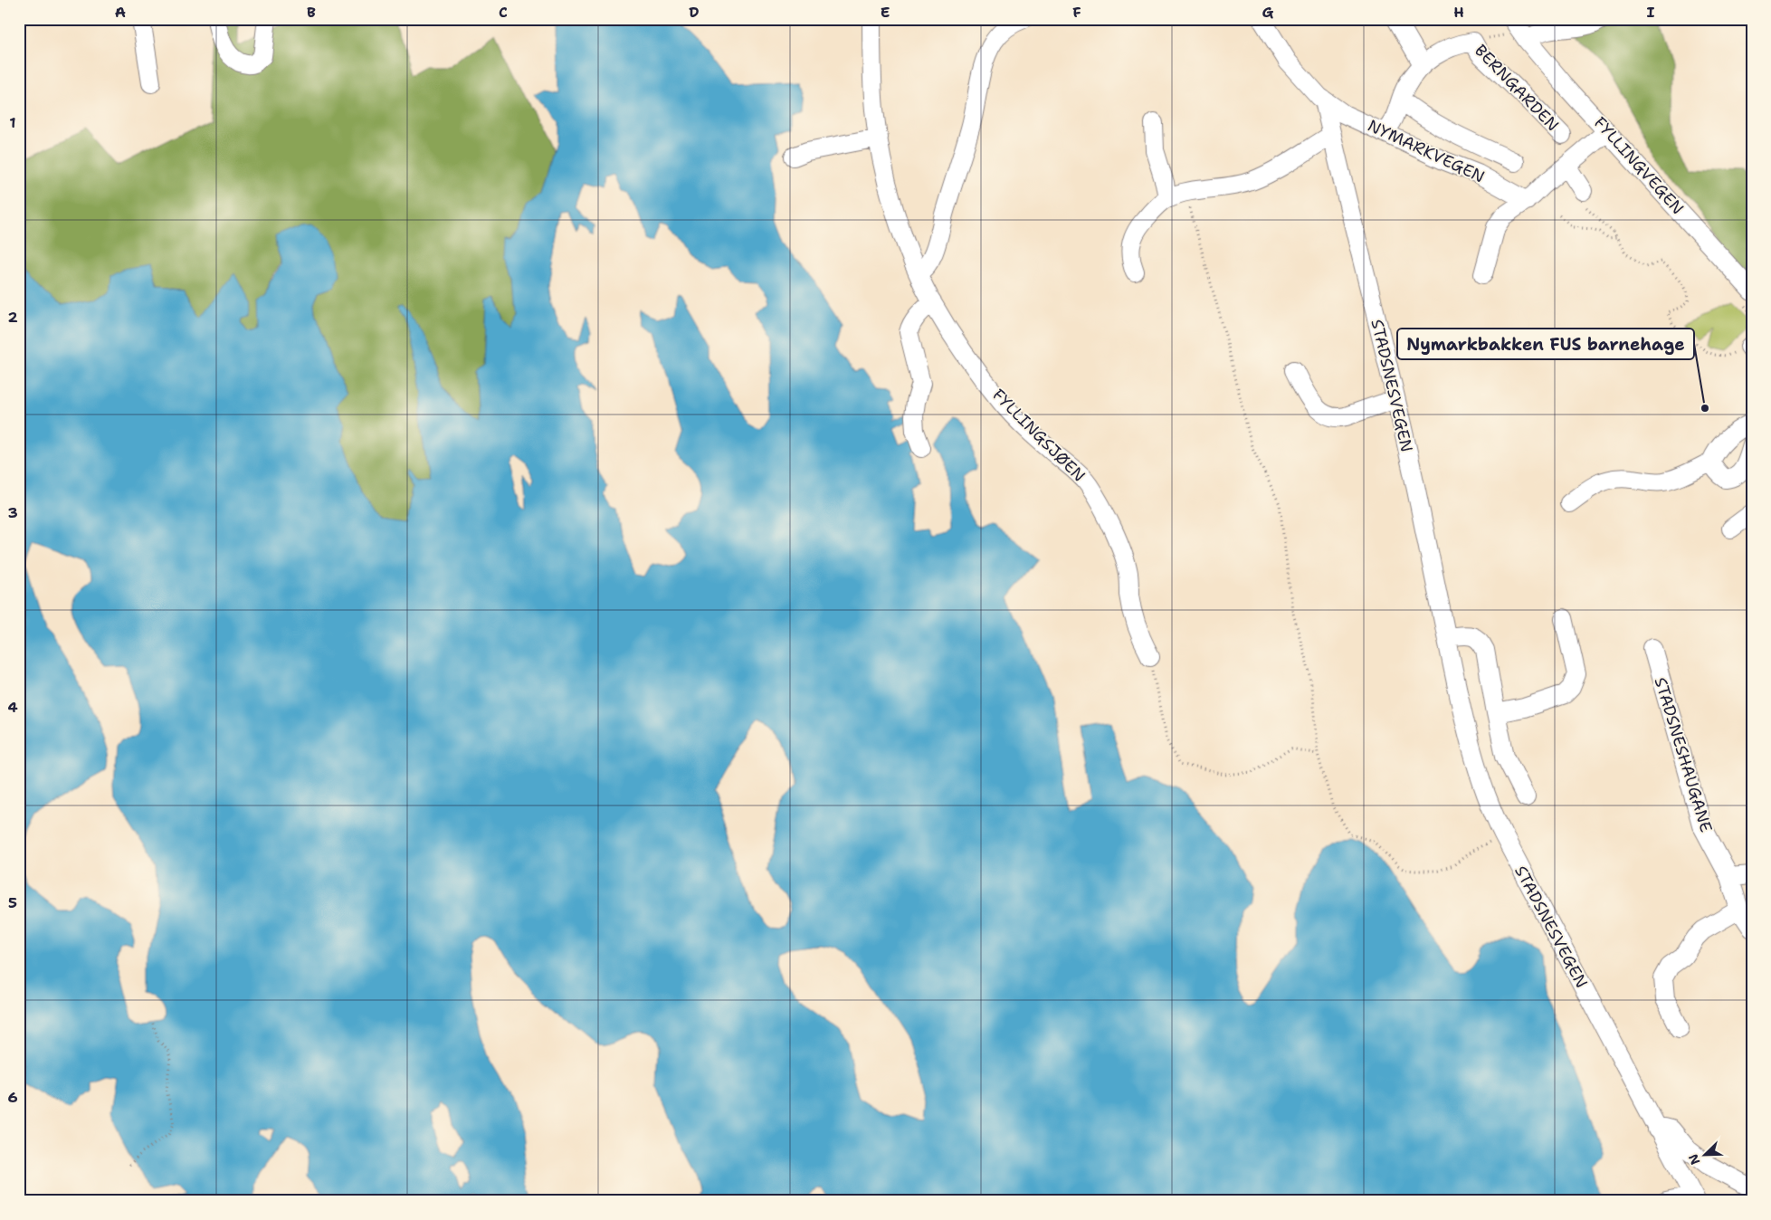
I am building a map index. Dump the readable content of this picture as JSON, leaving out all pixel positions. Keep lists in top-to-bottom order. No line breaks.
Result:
{"streets":{"street":["BERNGARDEN","NYMARKVEGEN","FYLLINGVEGEN","STADSNESVEGEN","FYLLINGSJØEN","STADSNESHAUGANE"]},"crossings":[["BERNGARDEN","NYMARKVEGEN"],["NYMARKVEGEN","STADSNESVEGEN"]],"places":["Nymarkbakken FUS barnehage"],"north":"bottom left","grid":{"columns":["A","B","C","D","E","F","G","H","I"],"rows":["1","2","3","4","5","6"]}}
